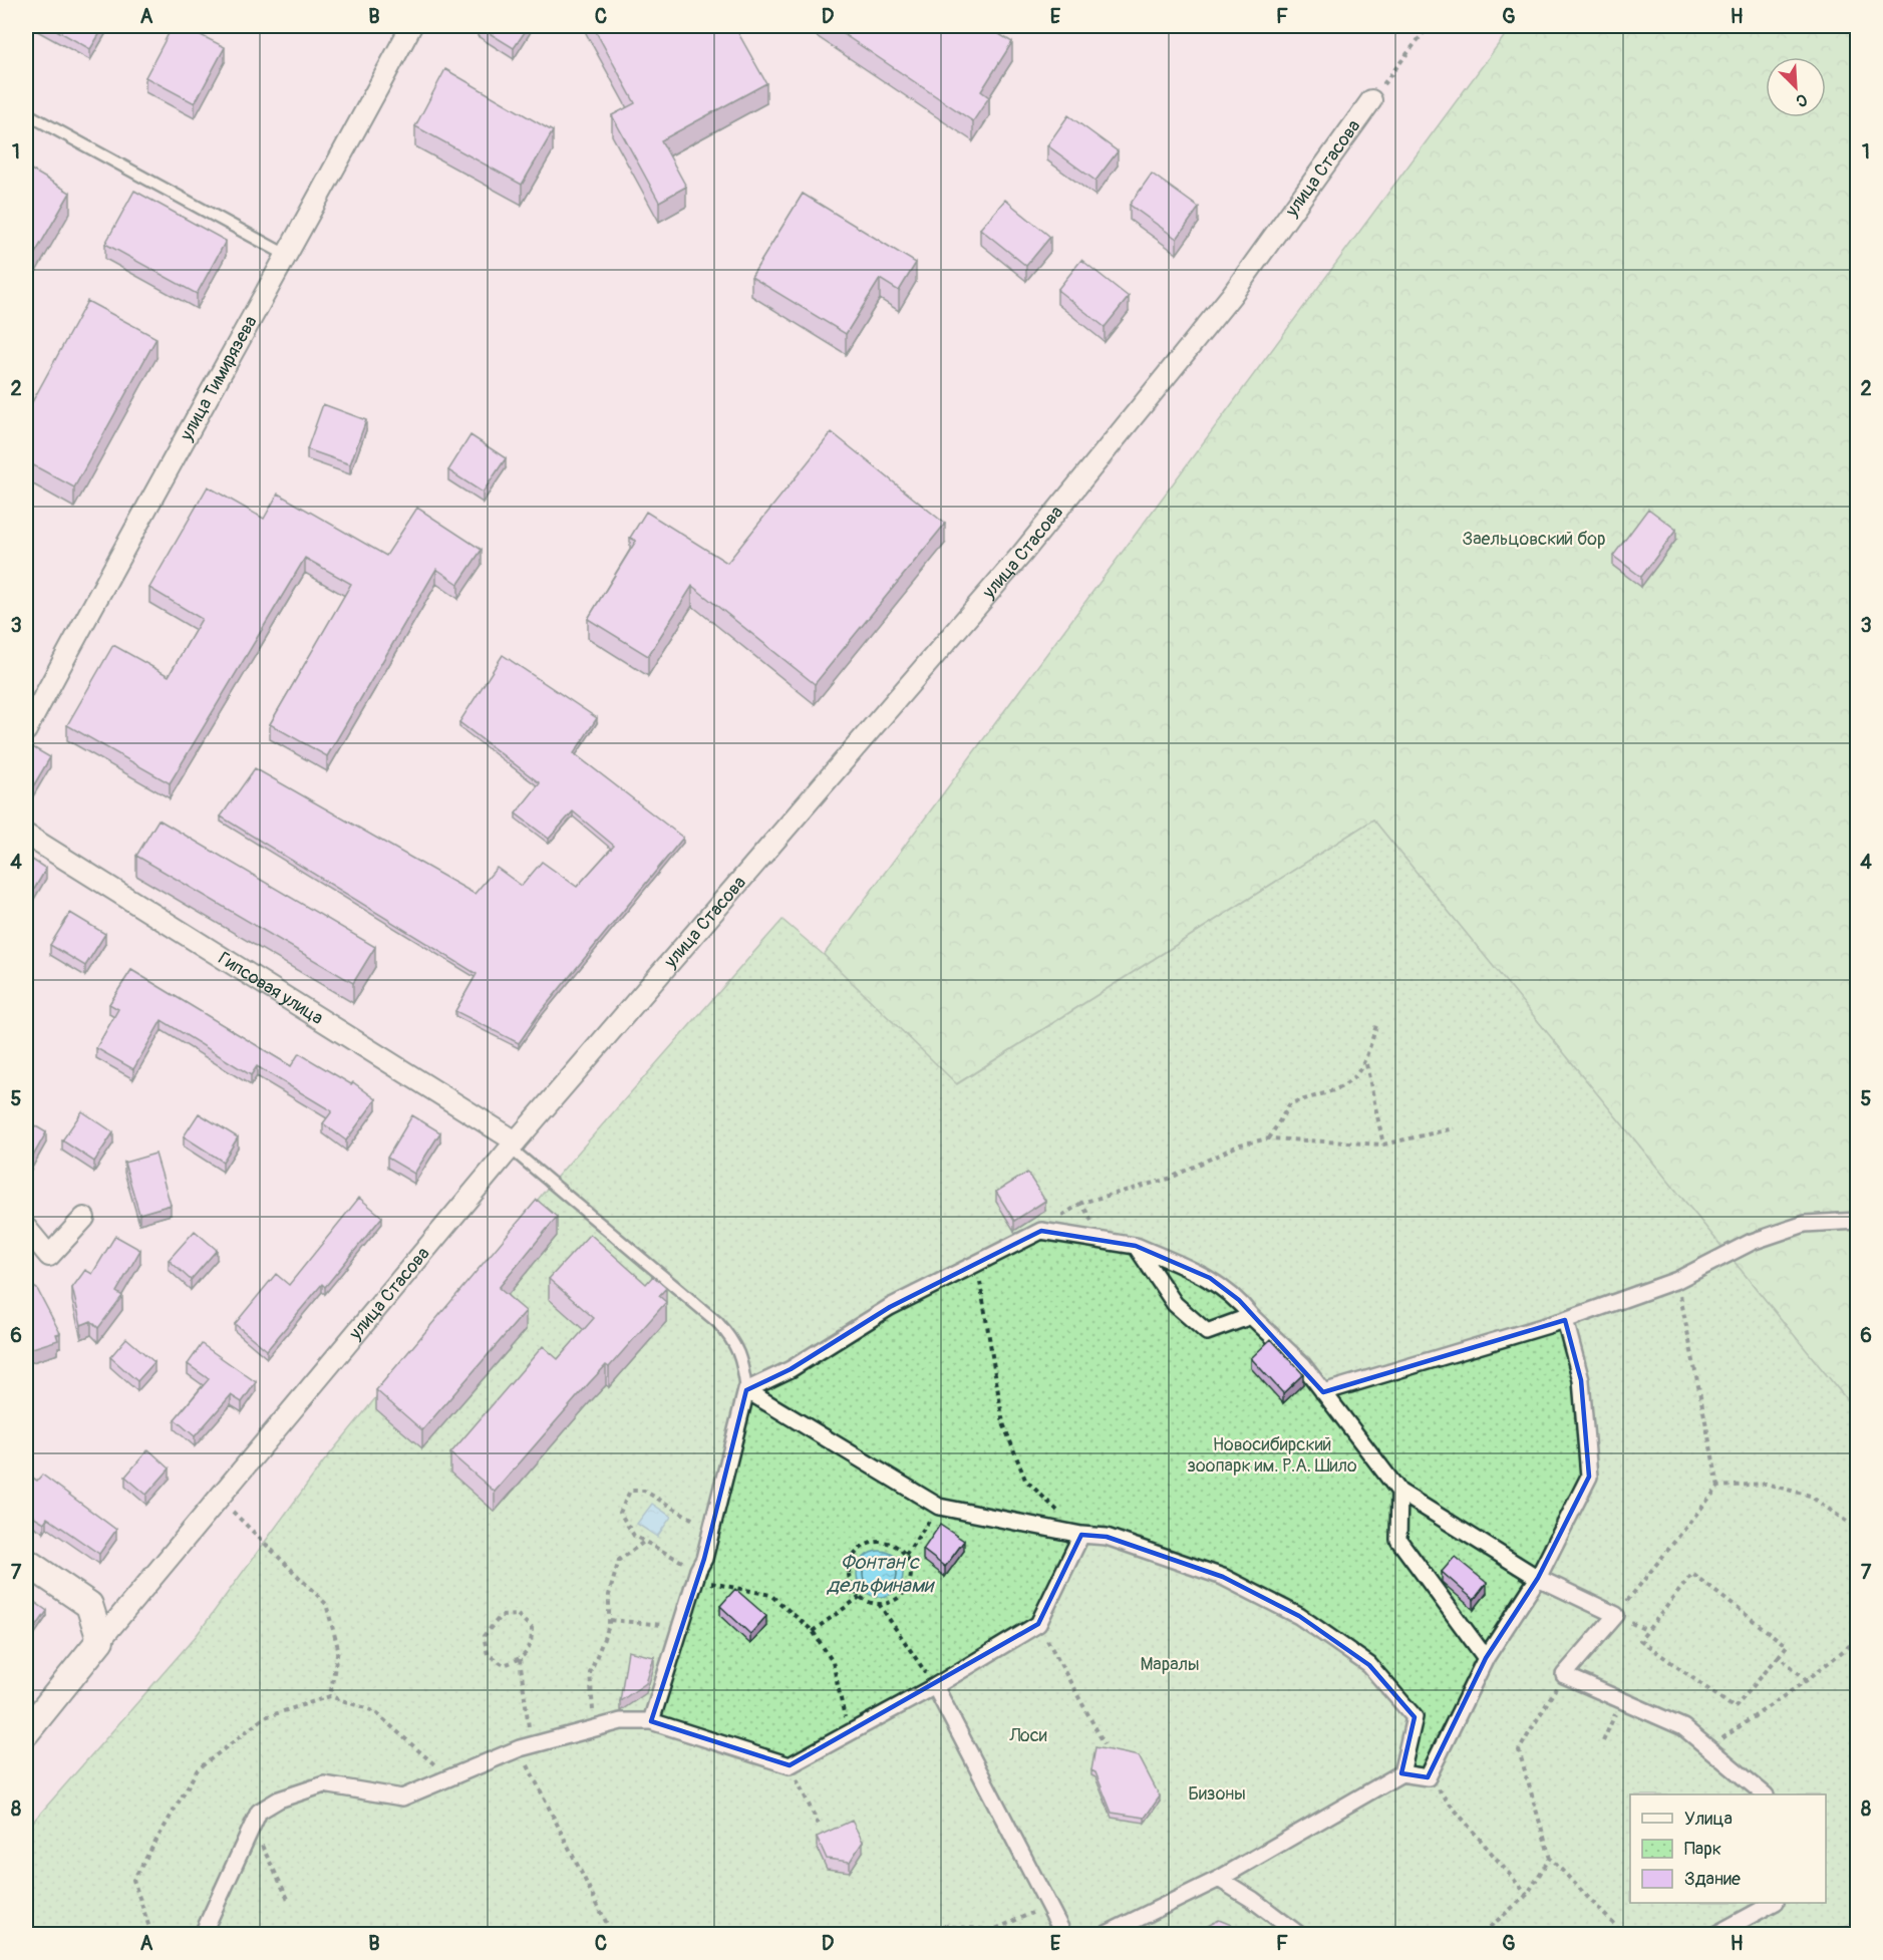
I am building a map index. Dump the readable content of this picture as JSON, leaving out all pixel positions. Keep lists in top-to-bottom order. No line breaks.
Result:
{"streets":{"street":["улица Стасова","улица Тимирязева","Гипсовая улица"]},"crossings":[["улица Стасова","Гипсовая улица"]],"water":["Фонтан с дельфинами"],"parks":["Заельцовский бор","Новосибирский зоопарк им. Р.А. Шило","Маралы","Лоси","Бизоны"],"legend":["Улица","Парк","Здание"],"north":"bottom right","grid":{"columns":["A","B","C","D","E","F","G","H"],"rows":["1","2","3","4","5","6","7","8"]}}
